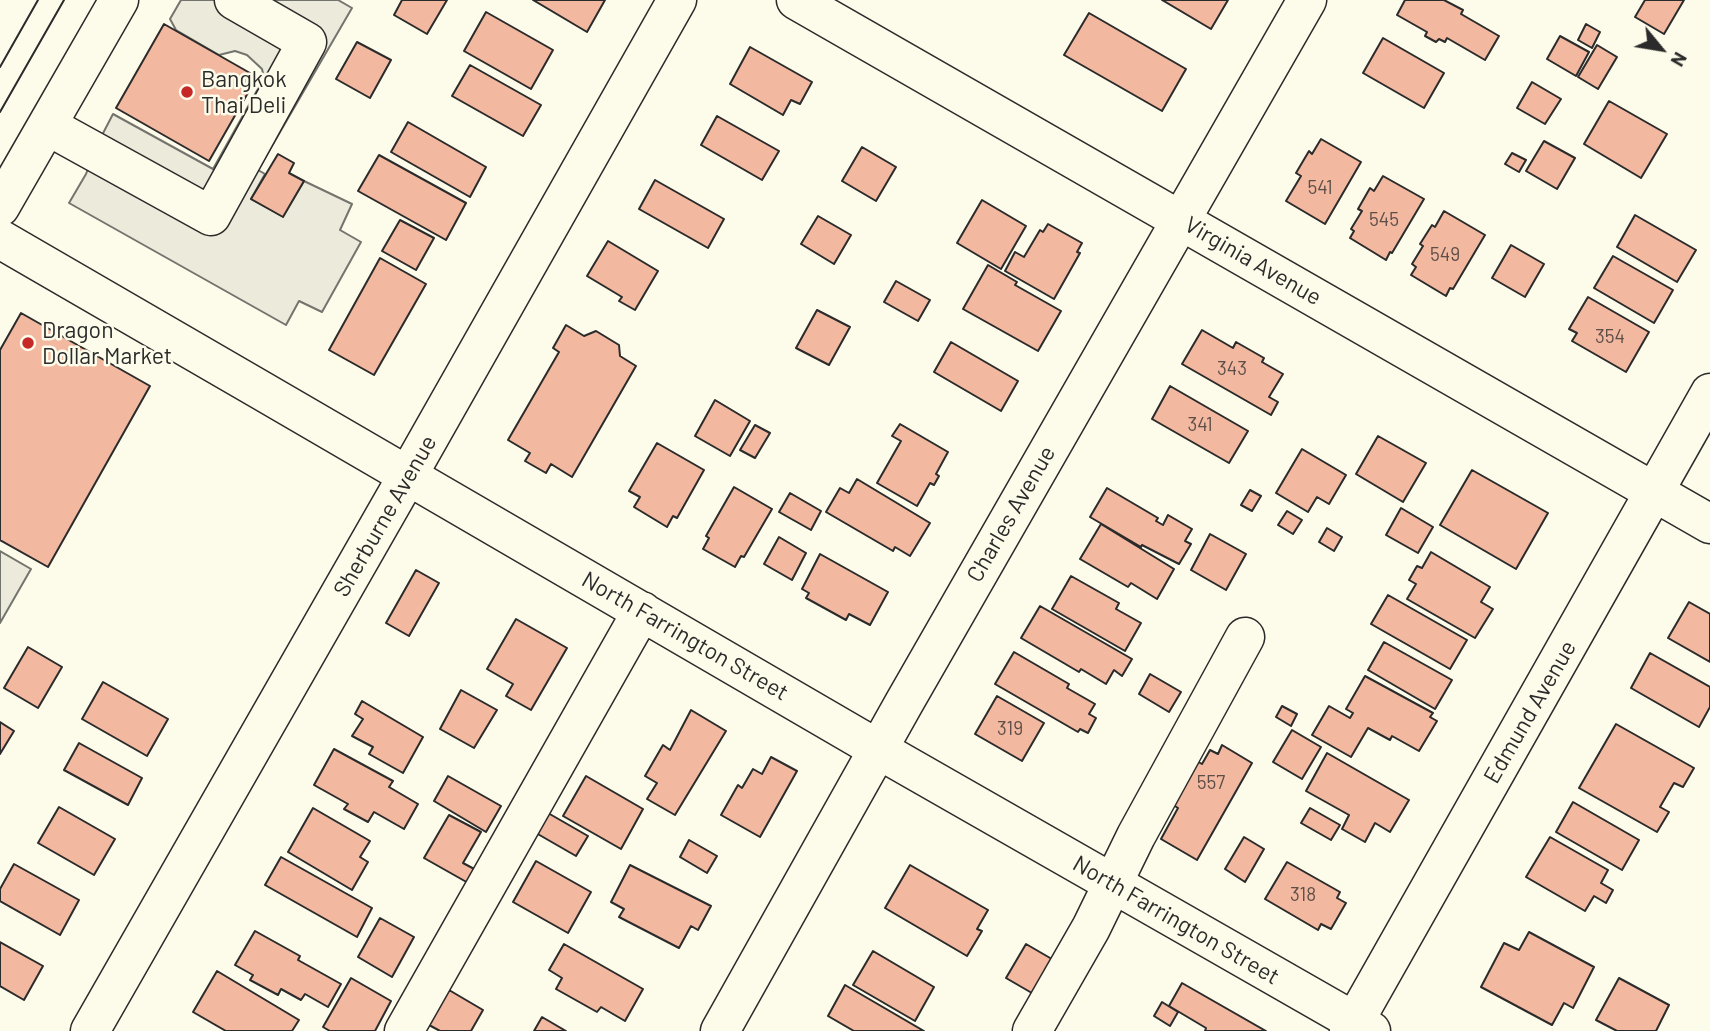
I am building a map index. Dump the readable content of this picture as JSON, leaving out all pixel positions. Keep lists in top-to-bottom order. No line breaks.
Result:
{"streets":{"street":["Virginia Avenue","Charles Avenue","Sherburne Avenue","North Farrington Street","Edmund Avenue"]},"crossings":[["Virginia Avenue","Charles Avenue"],["Virginia Avenue","Edmund Avenue"],["Charles Avenue","North Farrington Street"],["Sherburne Avenue","North Farrington Street"],["North Farrington Street","Edmund Avenue"]],"places":["Bangkok Thai Deli","Dragon Dollar Market"],"house_numbers":["541","545","549","354","343","341","319","557","318"],"north":"bottom right"}
